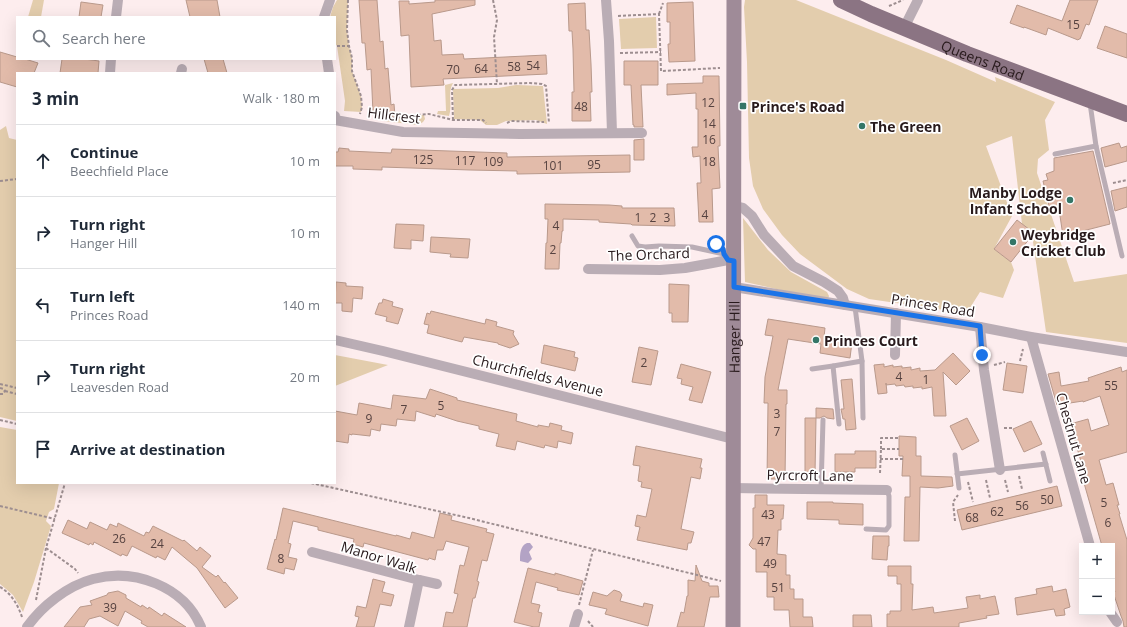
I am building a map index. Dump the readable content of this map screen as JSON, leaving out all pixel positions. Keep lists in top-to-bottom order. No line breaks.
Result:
{"streets":{"main road":["Queens Road","Hanger Hill"],"street":["Hillcrest","The Orchard","Princes Road","Churchfields Avenue","Chestnut Lane","Pyrcroft Lane","Manor Walk"]},"crossings":[["The Orchard","Hanger Hill"],["Princes Road","Hanger Hill"],["Princes Road","Chestnut Lane"],["Hanger Hill","Churchfields Avenue"],["Hanger Hill","Pyrcroft Lane"]],"places":{"transit":["Prince's Road"],"other":["The Green","Manby Lodge Infant School","Weybridge Cricket Club","Princes Court"]},"house_numbers":["15","54","58","64","70","12","48","14","16","125","117","109","18","95","101","4","1","2","3","4","2","2","4","1","55","5","7","3","9","7","50","5","56","62","43","68","6","26","47","24","8","49","51","39"],"page":{"search":"Search here","heading":["3 min","Walk · 180 m"],"list":[["Continue","Beechfield Place","10 m"],["Turn right","Hanger Hill","10 m"],["Turn left","Princes Road","140 m"],["Turn right","Leavesden Road","20 m"],"Arrive at destination"],"map_buttons":["+","−"]}}
